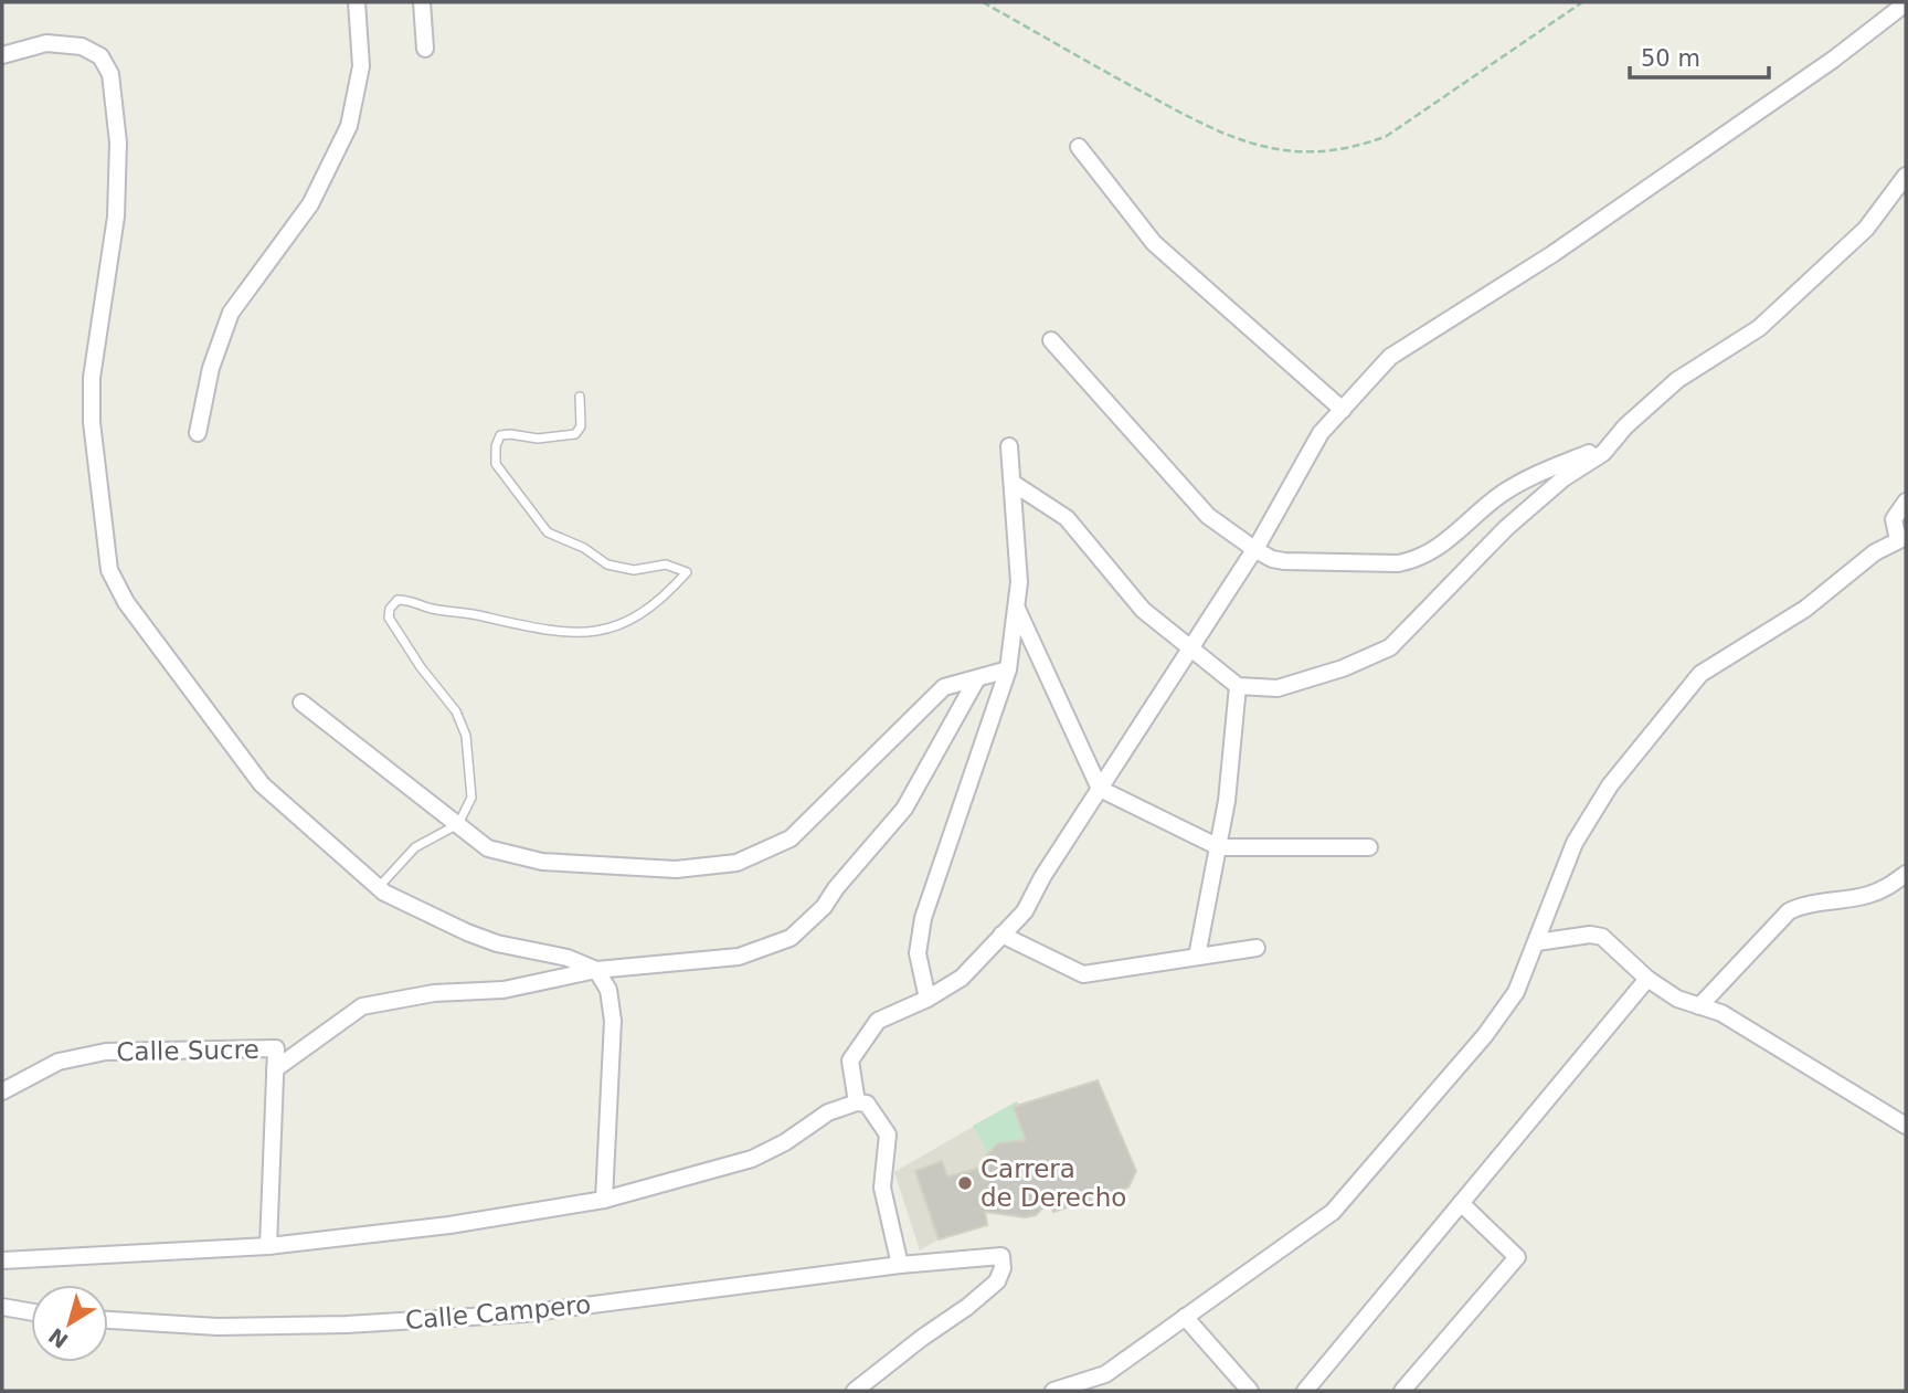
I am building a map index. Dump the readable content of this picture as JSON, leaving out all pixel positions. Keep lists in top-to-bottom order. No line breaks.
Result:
{"streets":{"street":["Calle Sucre","Calle Campero"]},"places":["Carrera de Derecho"],"scale_bar":"50 m","north":"bottom left"}
